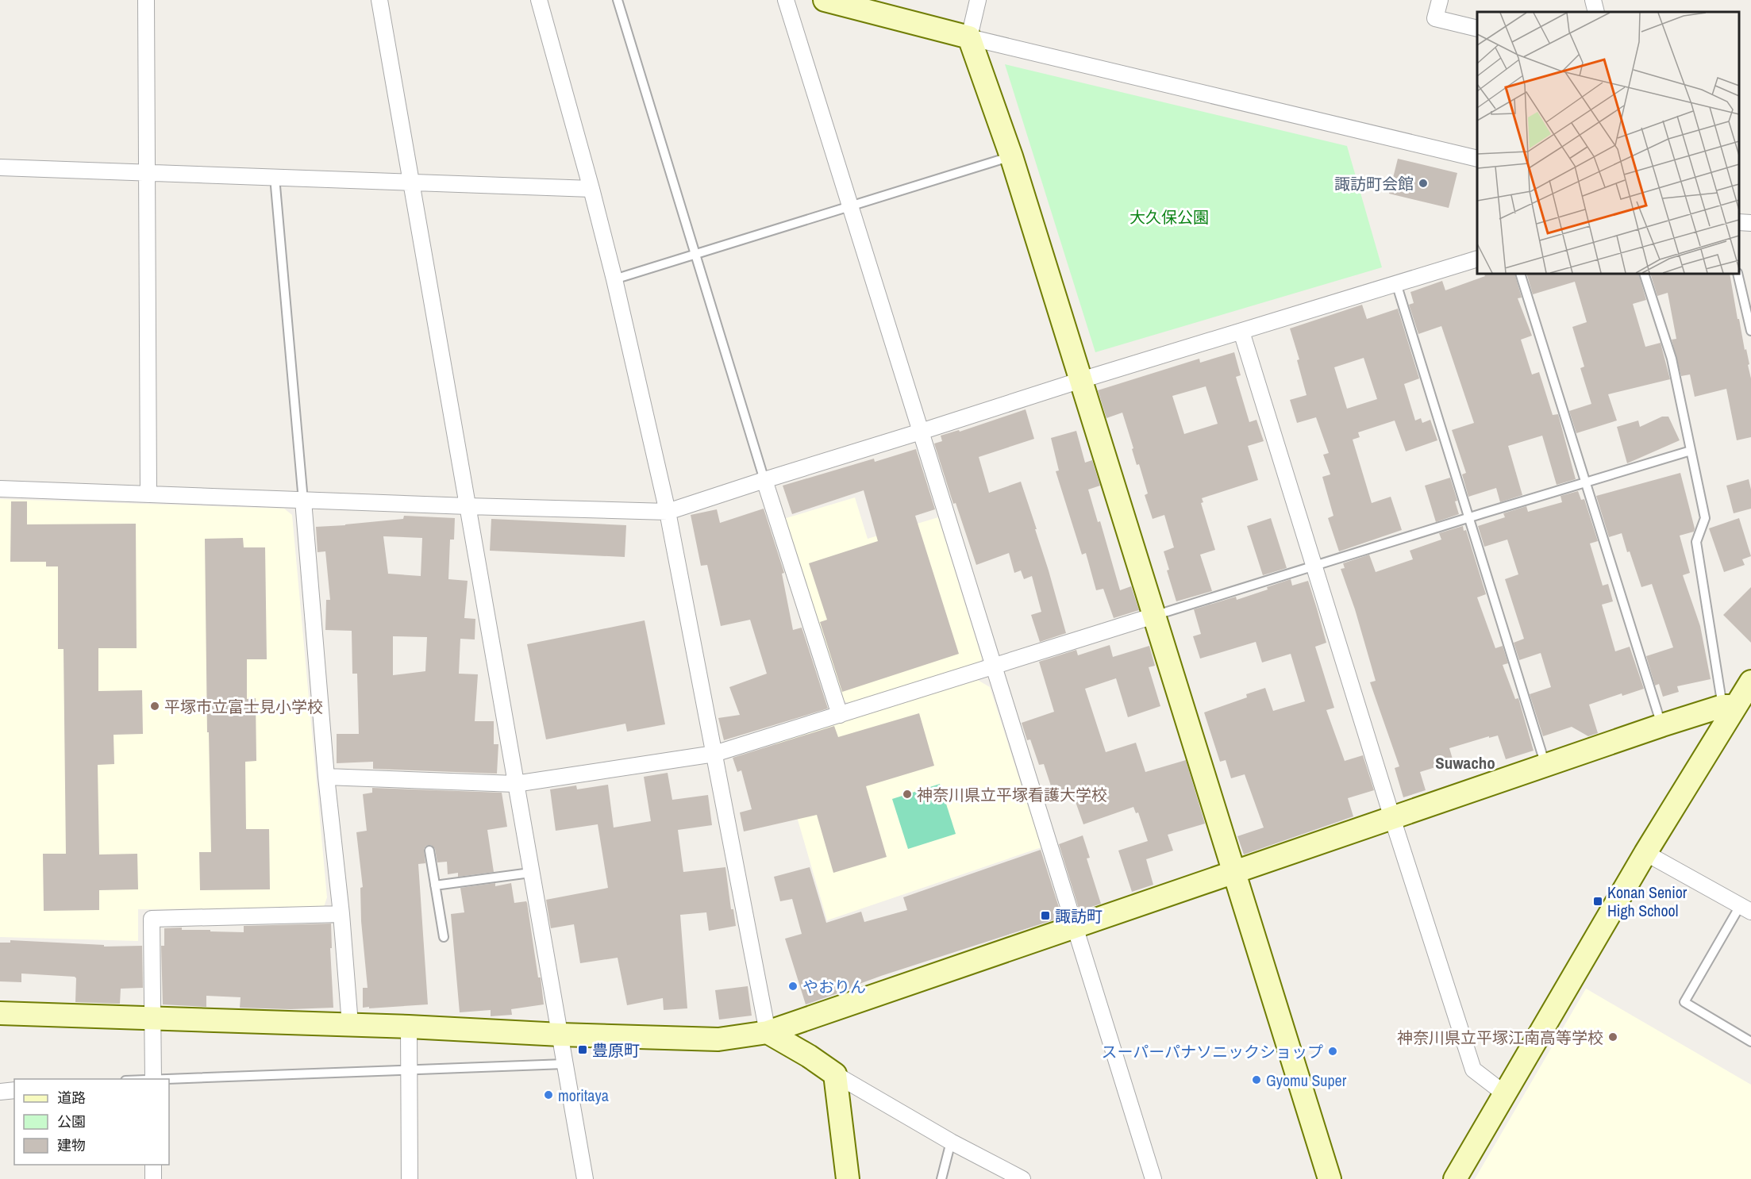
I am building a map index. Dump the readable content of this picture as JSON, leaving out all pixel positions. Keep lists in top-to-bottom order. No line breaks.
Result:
{"districts":["Suwacho"],"parks":["大久保公園"],"places":{"other":["諏訪町会館","平塚市立富士見小学校","神奈川県立平塚看護大学校","やおりん","神奈川県立平塚江南高等学校","スーパーパナソニックショップ","Gyomu Super","moritaya"],"transit":["Konan Senior High School","諏訪町","豊原町"]},"legend":["道路","公園","建物"]}
